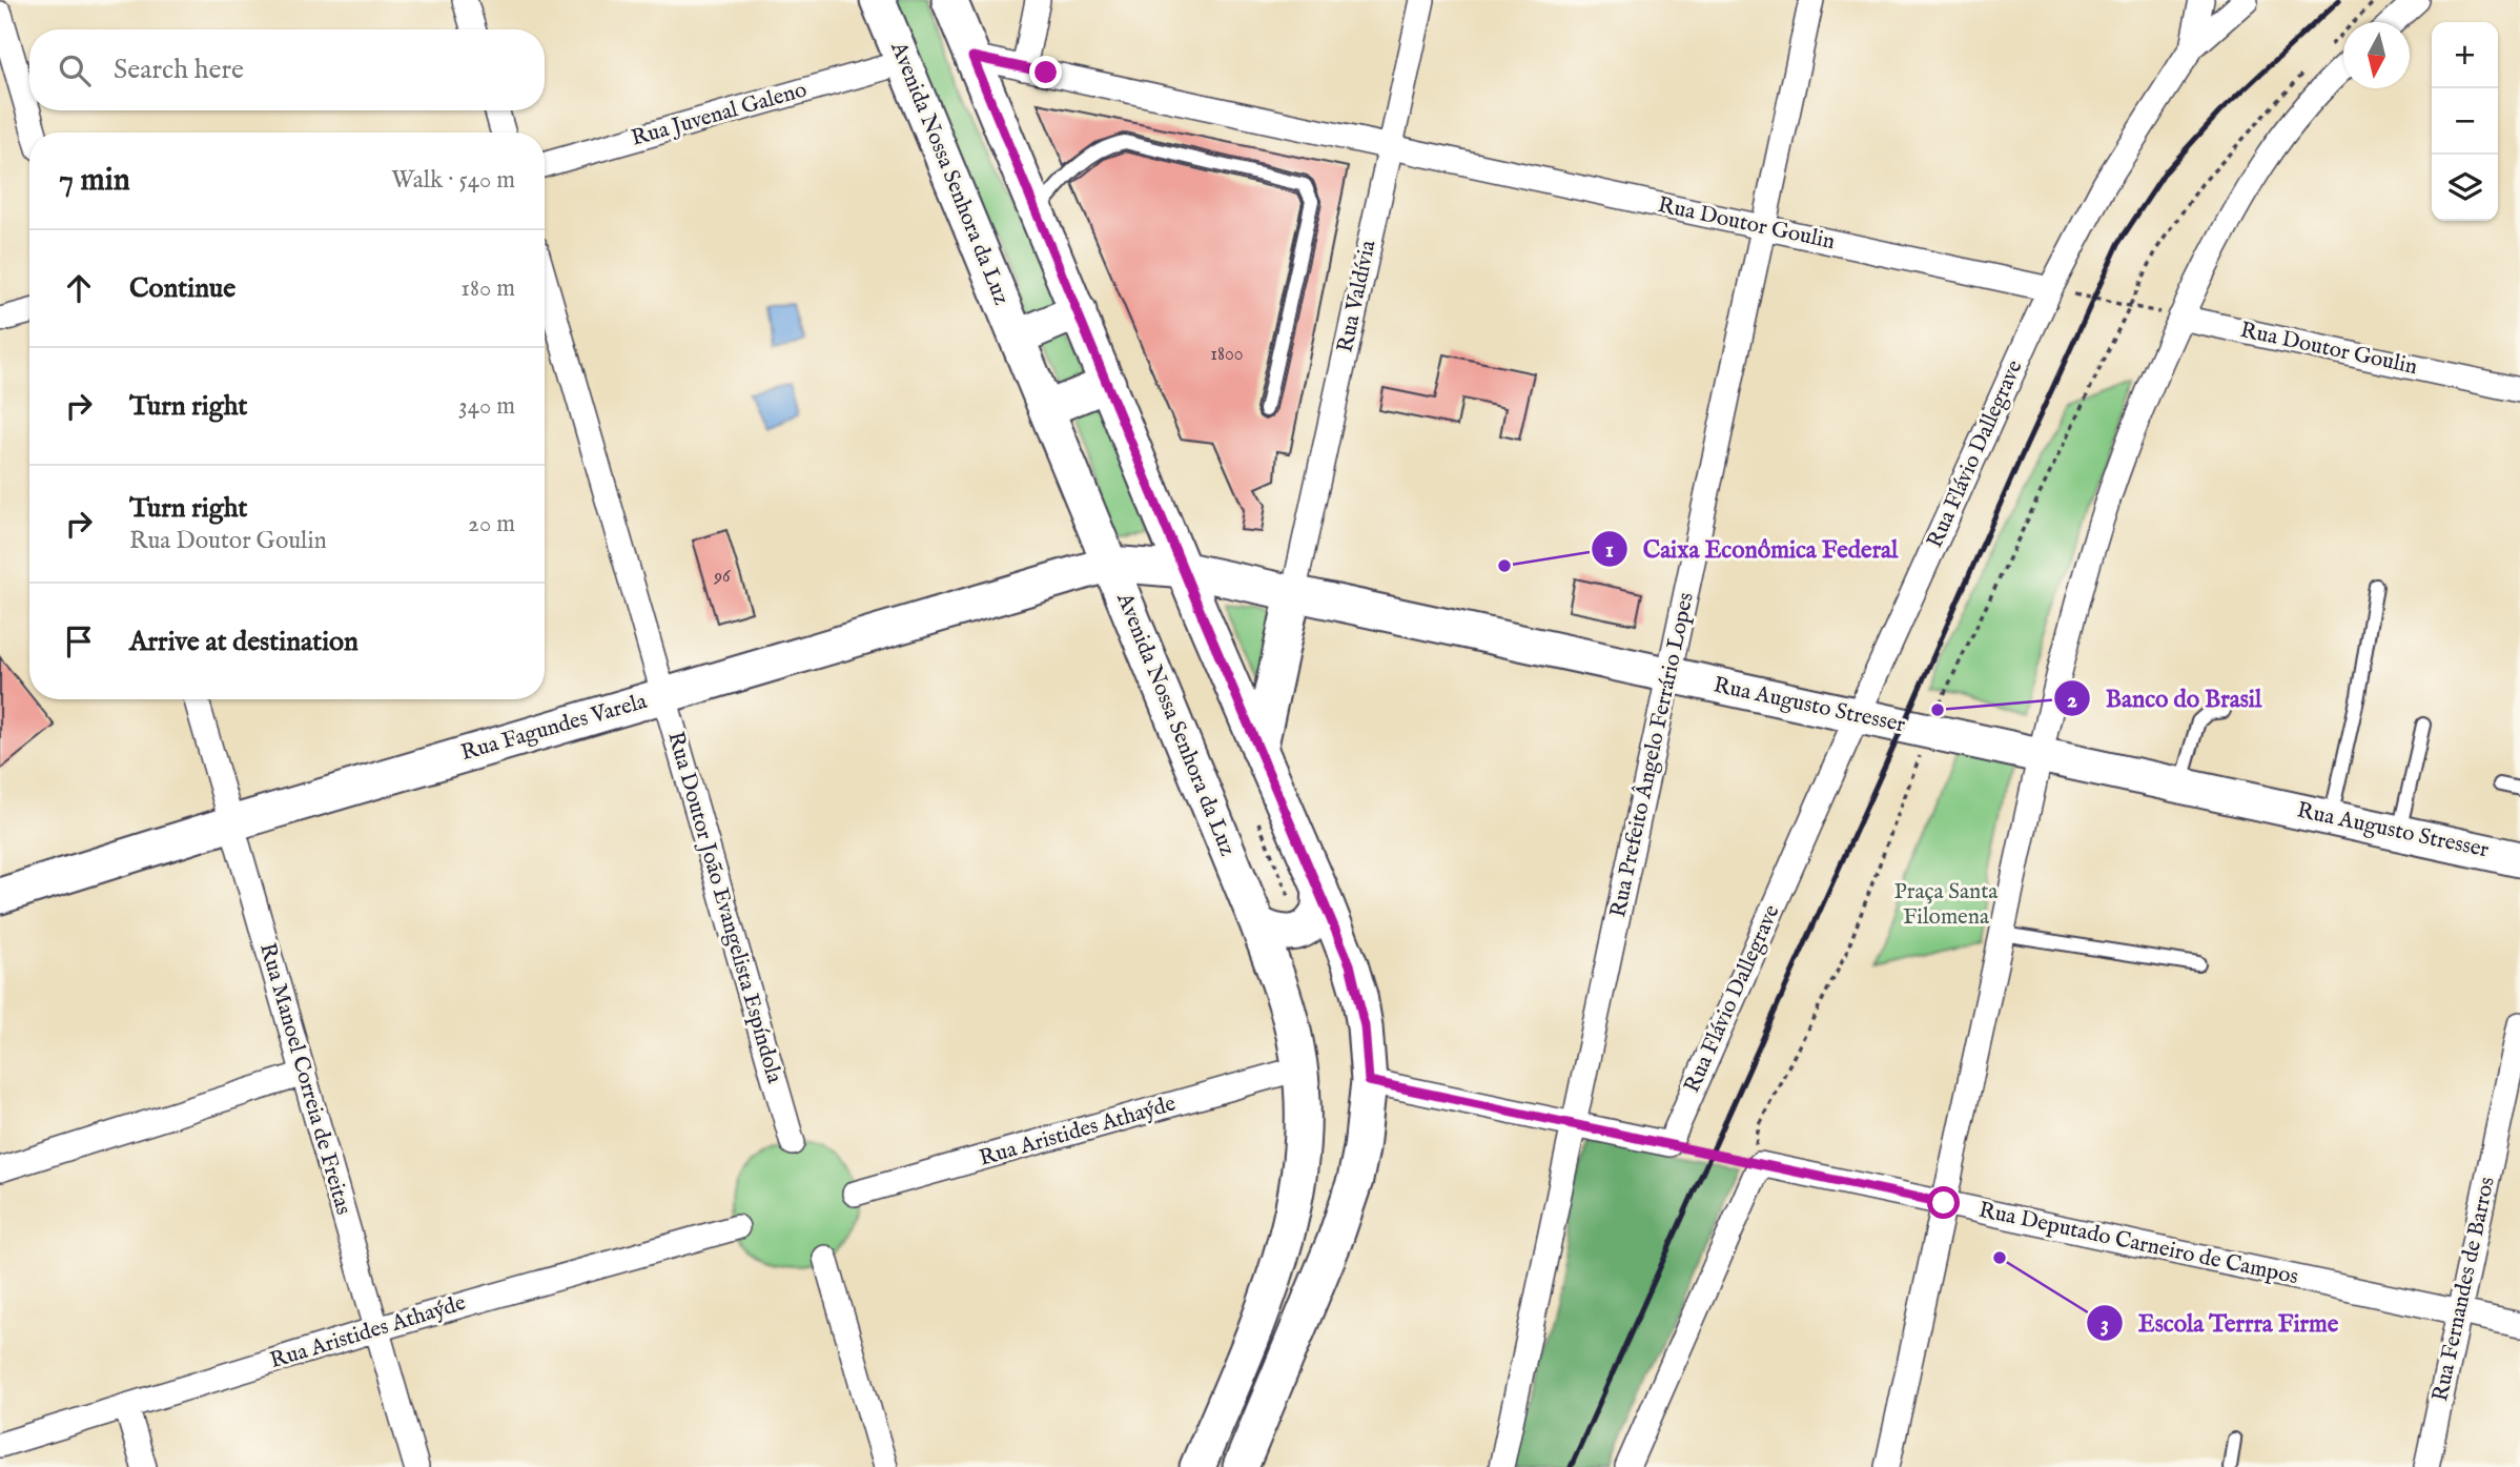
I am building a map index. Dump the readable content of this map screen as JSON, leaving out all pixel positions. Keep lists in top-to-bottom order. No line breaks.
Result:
{"streets":{"main road":["Avenida Nossa Senhora da Luz","Rua Augusto Stresser","Rua Fagundes Varela"],"street":["Rua Juvenal Galeno","Rua Doutor Goulin","Rua Valdívia","Rua Flávio Dallegrave","Rua Prefeito Ângelo Ferrário Lopes","Rua Doutor João Evangelista Espíndola","Rua Manoel Correia de Freitas","Rua Aristides Athaýde","Rua Deputado Carneiro de Campos","Rua Fernandes de Barros"]},"crossings":[["Rua Juvenal Galeno","Avenida Nossa Senhora da Luz"],["Avenida Nossa Senhora da Luz","Rua Augusto Stresser"],["Avenida Nossa Senhora da Luz","Rua Fagundes Varela"],["Avenida Nossa Senhora da Luz","Rua Aristides Athaýde"],["Rua Doutor Goulin","Rua Valdívia"],["Rua Doutor Goulin","Rua Flávio Dallegrave"],["Rua Doutor Goulin","Rua Prefeito Ângelo Ferrário Lopes"],["Rua Valdívia","Rua Augusto Stresser"],["Rua Flávio Dallegrave","Rua Augusto Stresser"],["Rua Augusto Stresser","Rua Fagundes Varela"],["Rua Augusto Stresser","Rua Prefeito Ângelo Ferrário Lopes"],["Rua Fagundes Varela","Rua Doutor João Evangelista Espíndola"],["Rua Fagundes Varela","Rua Manoel Correia de Freitas"],["Rua Manoel Correia de Freitas","Rua Aristides Athaýde"],["Rua Deputado Carneiro de Campos","Rua Fernandes de Barros"]],"parks":["Praça Santa Filomena"],"places":["Caixa Econômica Federal","Banco do Brasil","Escola Terrra Firme"],"house_numbers":["1800","96"],"north":"bottom","page":{"map_buttons":["+","−"],"search":"Search here","heading":["7 min","Walk · 540 m"],"list":[["Continue","180 m"],["Turn right","340 m"],["Turn right","Rua Doutor Goulin","20 m"],"Arrive at destination"]}}
